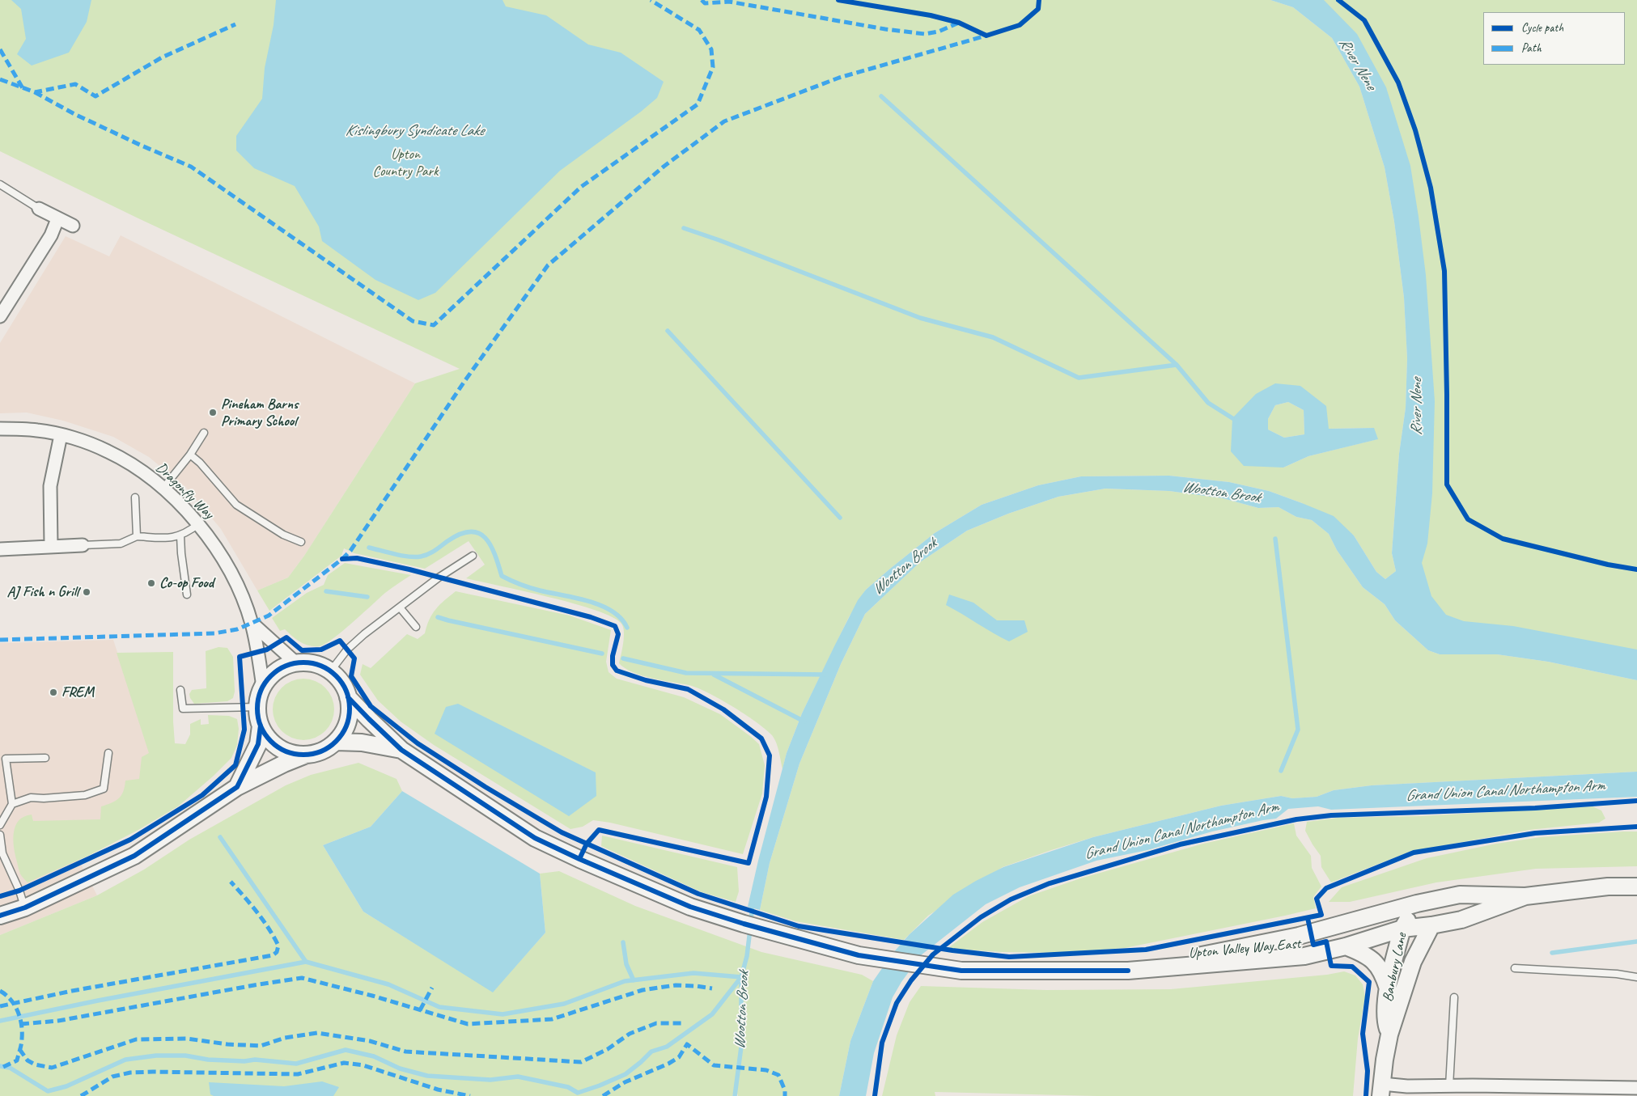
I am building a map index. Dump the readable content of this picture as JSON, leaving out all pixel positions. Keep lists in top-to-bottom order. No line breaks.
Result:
{"streets":{"street":["Dragonfly Way","Upton Valley Way East","Banbury Lane"]},"crossings":[["Dragonfly Way","Upton Valley Way East"],["Upton Valley Way East","Banbury Lane"]],"water":["River Nene","Kislingbury Syndicate Lake","Wootton Brook","Grand Union Canal Northampton Arm"],"parks":["Upton Country Park"],"places":["Pineham Barns Primary School","Co-op Food","AJ Fish n Grill","FREM"],"legend":["Cycle path","Path"]}
